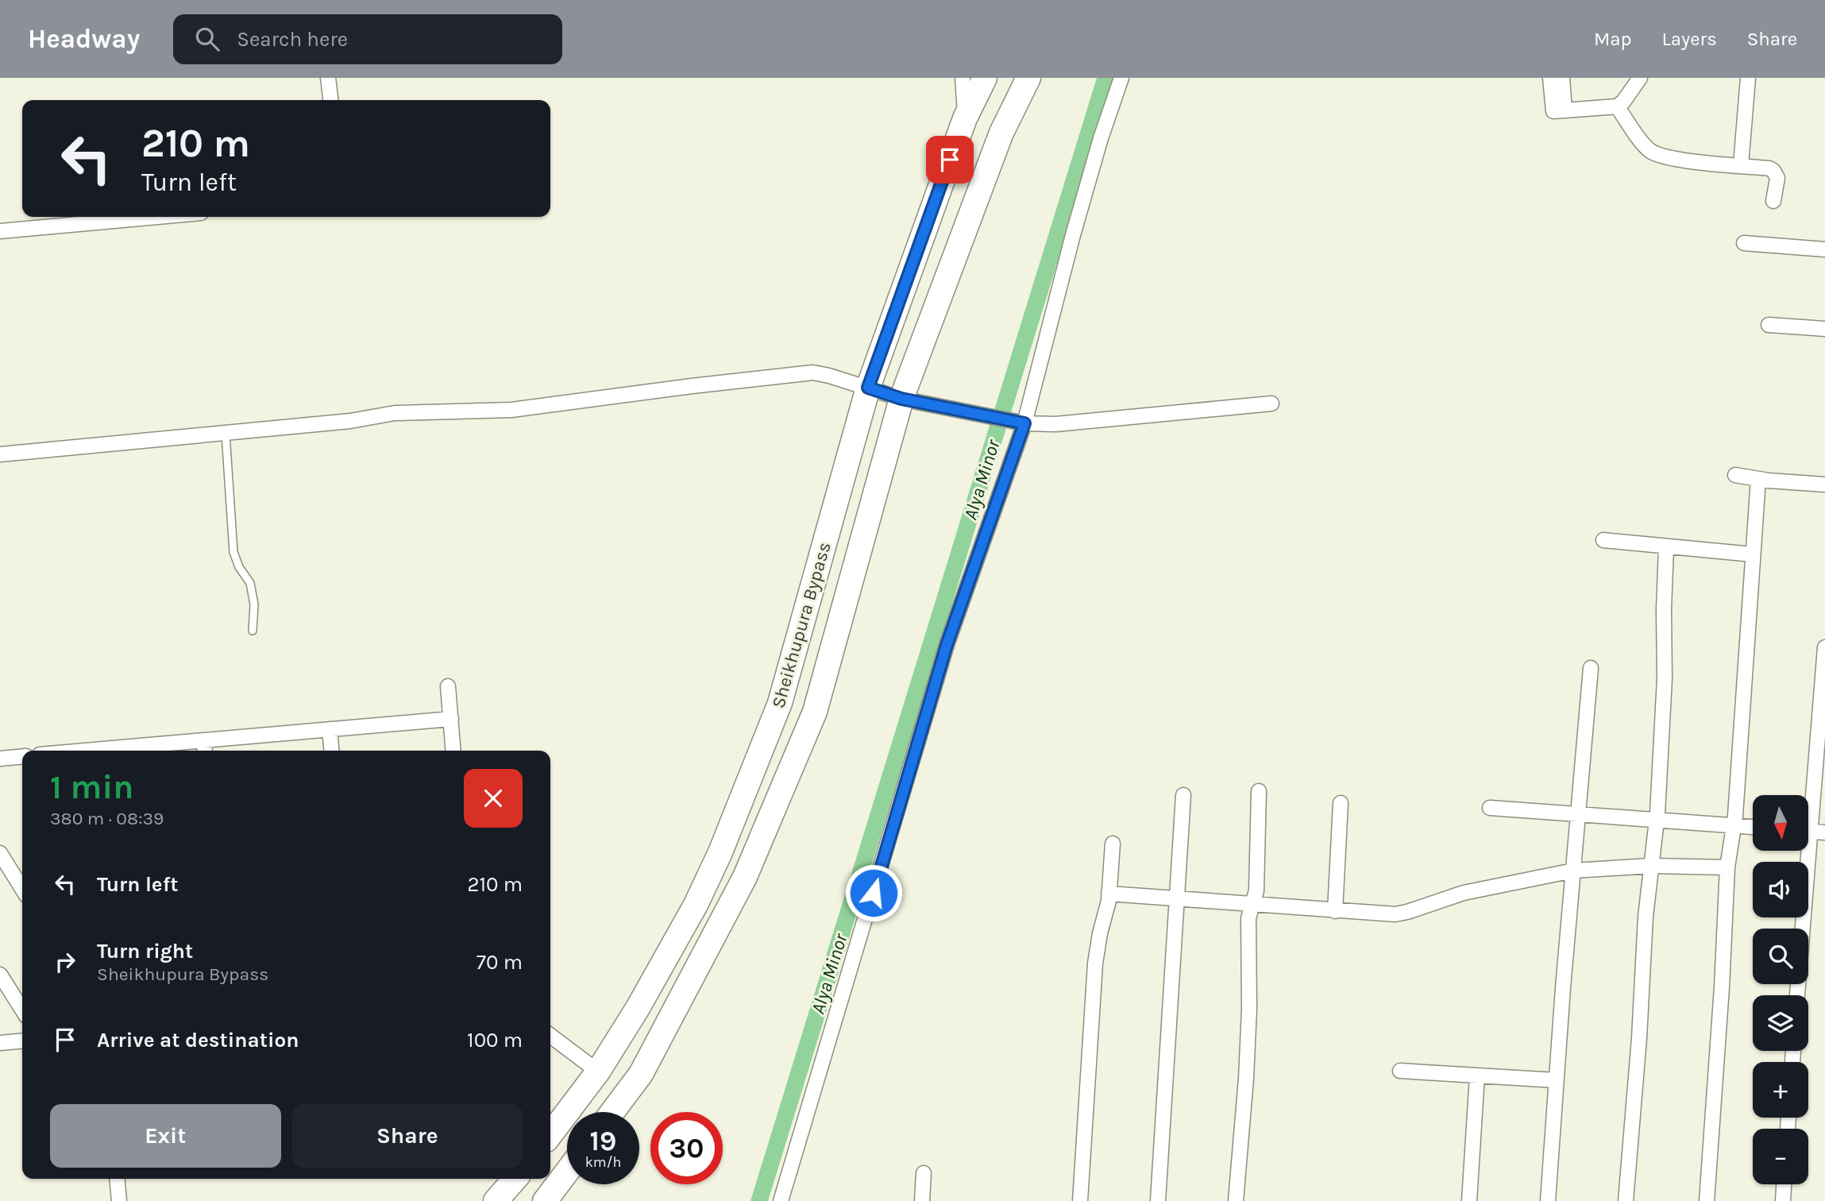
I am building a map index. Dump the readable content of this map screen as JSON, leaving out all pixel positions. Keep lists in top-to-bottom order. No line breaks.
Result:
{"streets":{"highway":["Sheikhupura Bypass"]},"water":["Alya Minor"],"north":"bottom","page":{"header":"Headway","search":"Search here","nav":["Map","Layers","Share"],"turn":["210 m","Turn left"],"heading":["1 min","380 m · 08:39"],"map_buttons":["+","−"],"list":[{"name":"Turn left","value":"210 m"},{"name":"Turn right","note":"Sheikhupura Bypass","value":"70 m"},{"name":"Arrive at destination","value":"100 m"}],"buttons":["Exit","Share"],"speed":"19 km/h","limit":"30"}}
